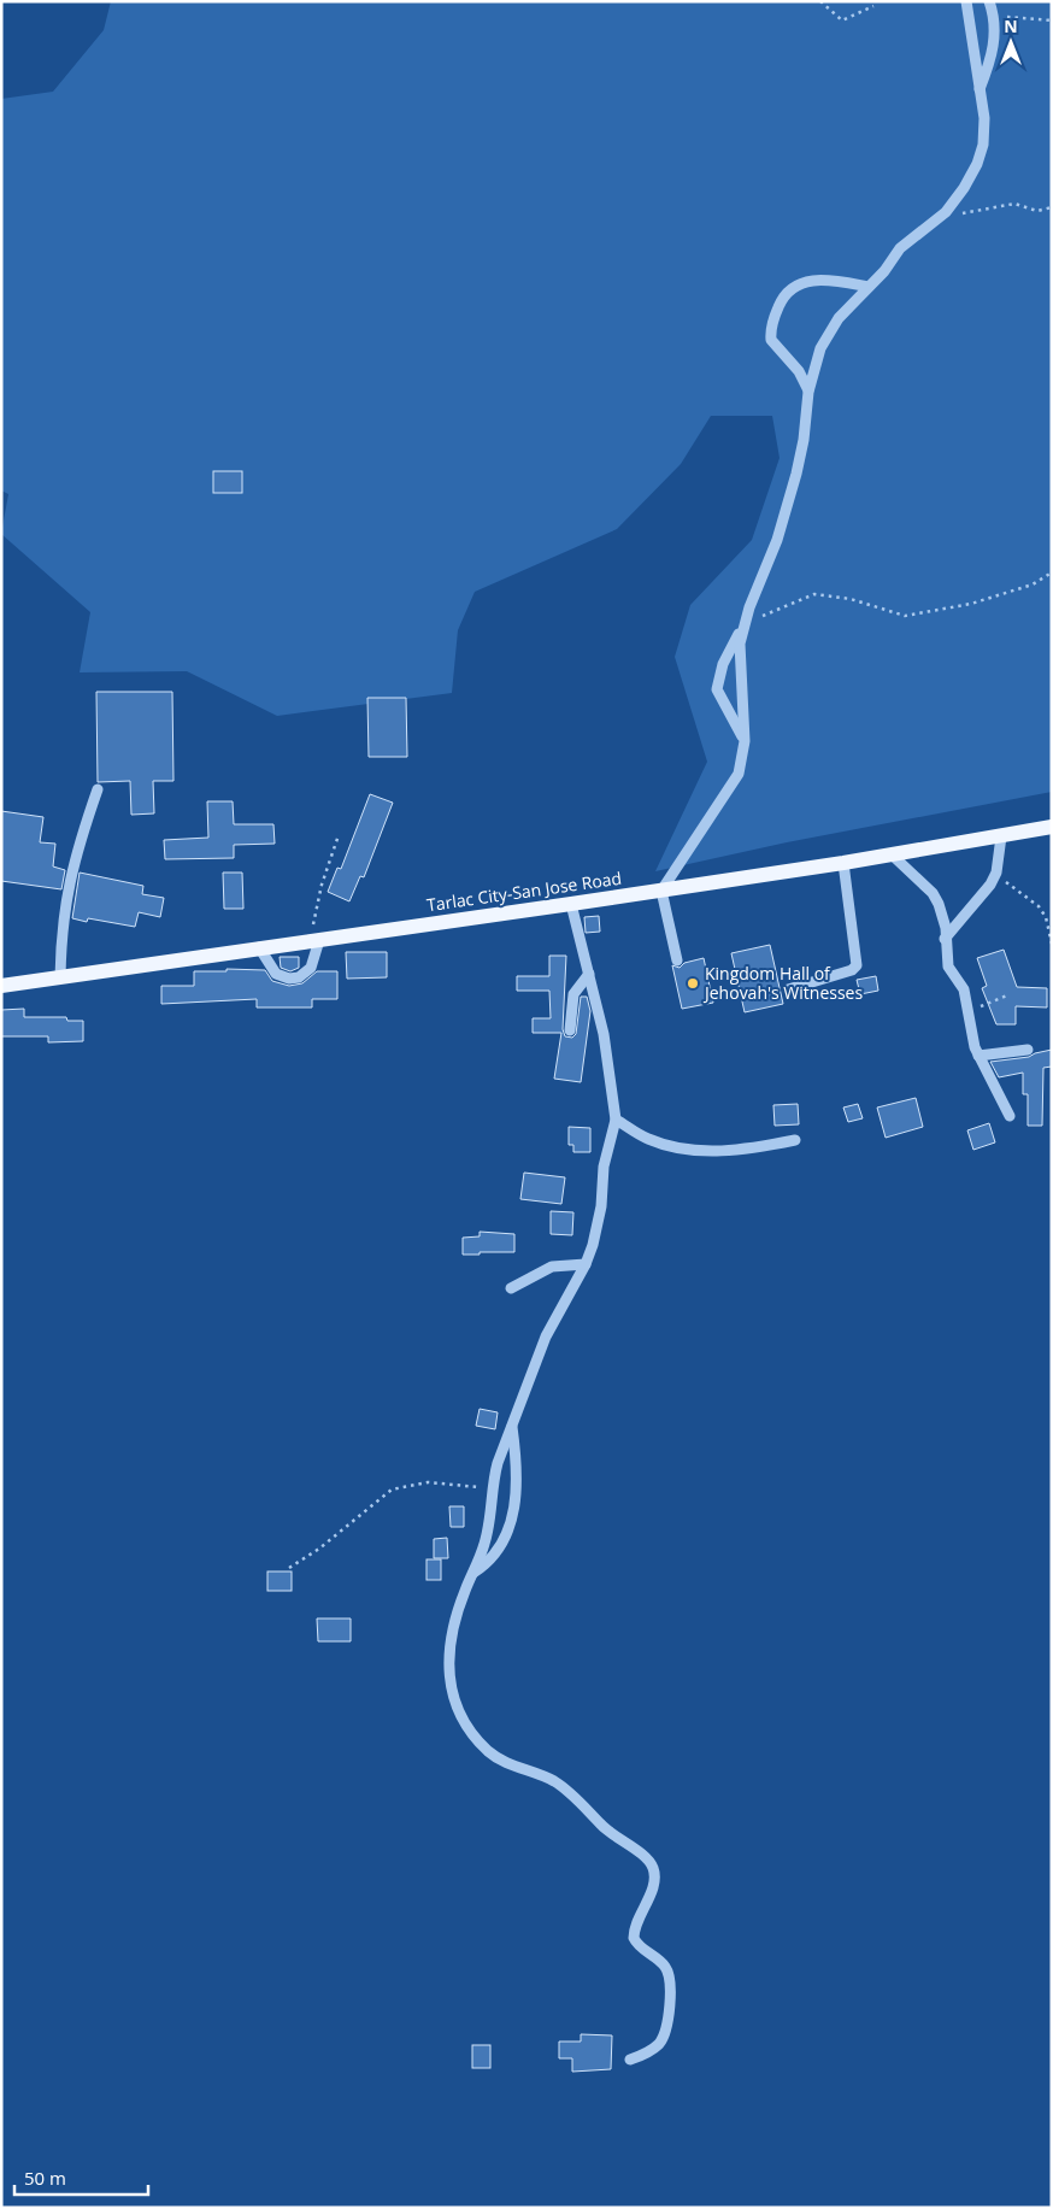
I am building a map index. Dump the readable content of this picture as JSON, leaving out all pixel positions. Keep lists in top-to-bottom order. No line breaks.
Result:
{"streets":{"main road":["Tarlac City-San Jose Road"]},"places":["Kingdom Hall of Jehovah's Witnesses"],"scale_bar":"50 m","north":"top"}
